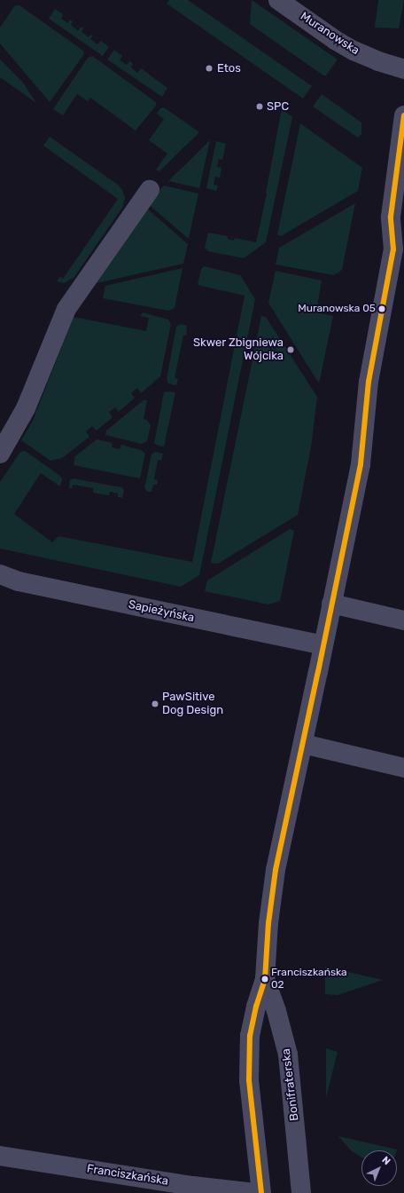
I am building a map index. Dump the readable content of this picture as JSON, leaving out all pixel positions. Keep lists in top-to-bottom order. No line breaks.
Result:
{"streets":{"street":["Muranowska","Sapieżyńska","Bonifraterska","Franciszkańska"]},"crossings":[["Sapieżyńska","Bonifraterska"]],"places":["Etos","SPC","Muranowska 05","Skwer Zbigniewa Wójcika","PawSitive Dog Design","Franciszkańska 02"],"north":"top right"}
